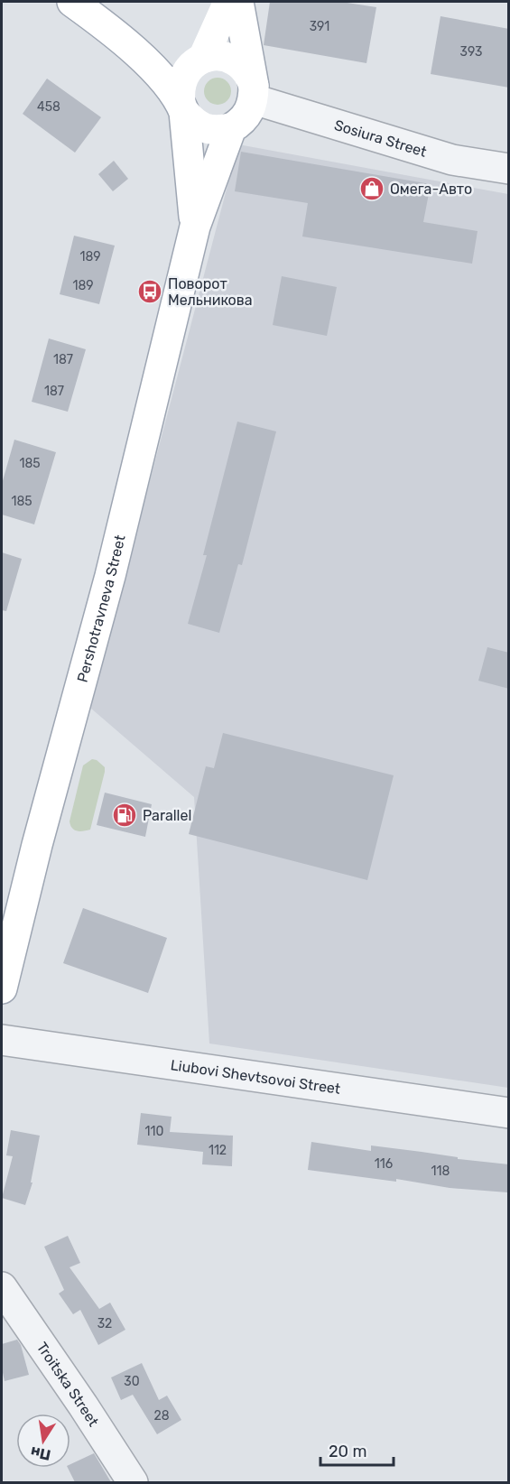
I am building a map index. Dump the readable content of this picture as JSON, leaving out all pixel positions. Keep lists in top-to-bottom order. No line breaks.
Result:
{"streets":{"main road":["Pershotravneva Street"],"street":["Sosiura Street","Liubovi Shevtsovoi Street","Troitska Street"]},"crossings":[["Sosiura Street","Pershotravneva Street"]],"places":{"shop":["Омега-Авто"],"bus stop":["Поворот Мельникова"],"fuel station":["Parallel"]},"house_numbers":["391","393","458","189","189","187","187","185","185","110","112","116","118","32","30","28"],"scale_bar":"20 m","north":"bottom"}
